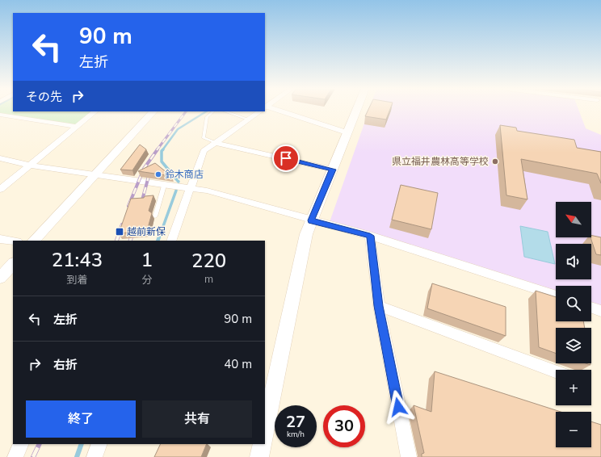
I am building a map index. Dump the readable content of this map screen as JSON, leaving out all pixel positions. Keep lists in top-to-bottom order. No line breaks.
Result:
{"places":{"other":["県立福井農林高等学校","鈴木商店"],"transit":["越前新保"]},"north":"top left","page":{"turn":["90 m","左折"],"then":"その先","map_buttons":["+","−"],"eta":["21:43","到着","1","分","220","m"],"list":[{"name":"左折","value":"90 m"},{"name":"右折","value":"40 m"}],"buttons":["終了","共有"],"speed":"27 km/h","limit":"30"}}
